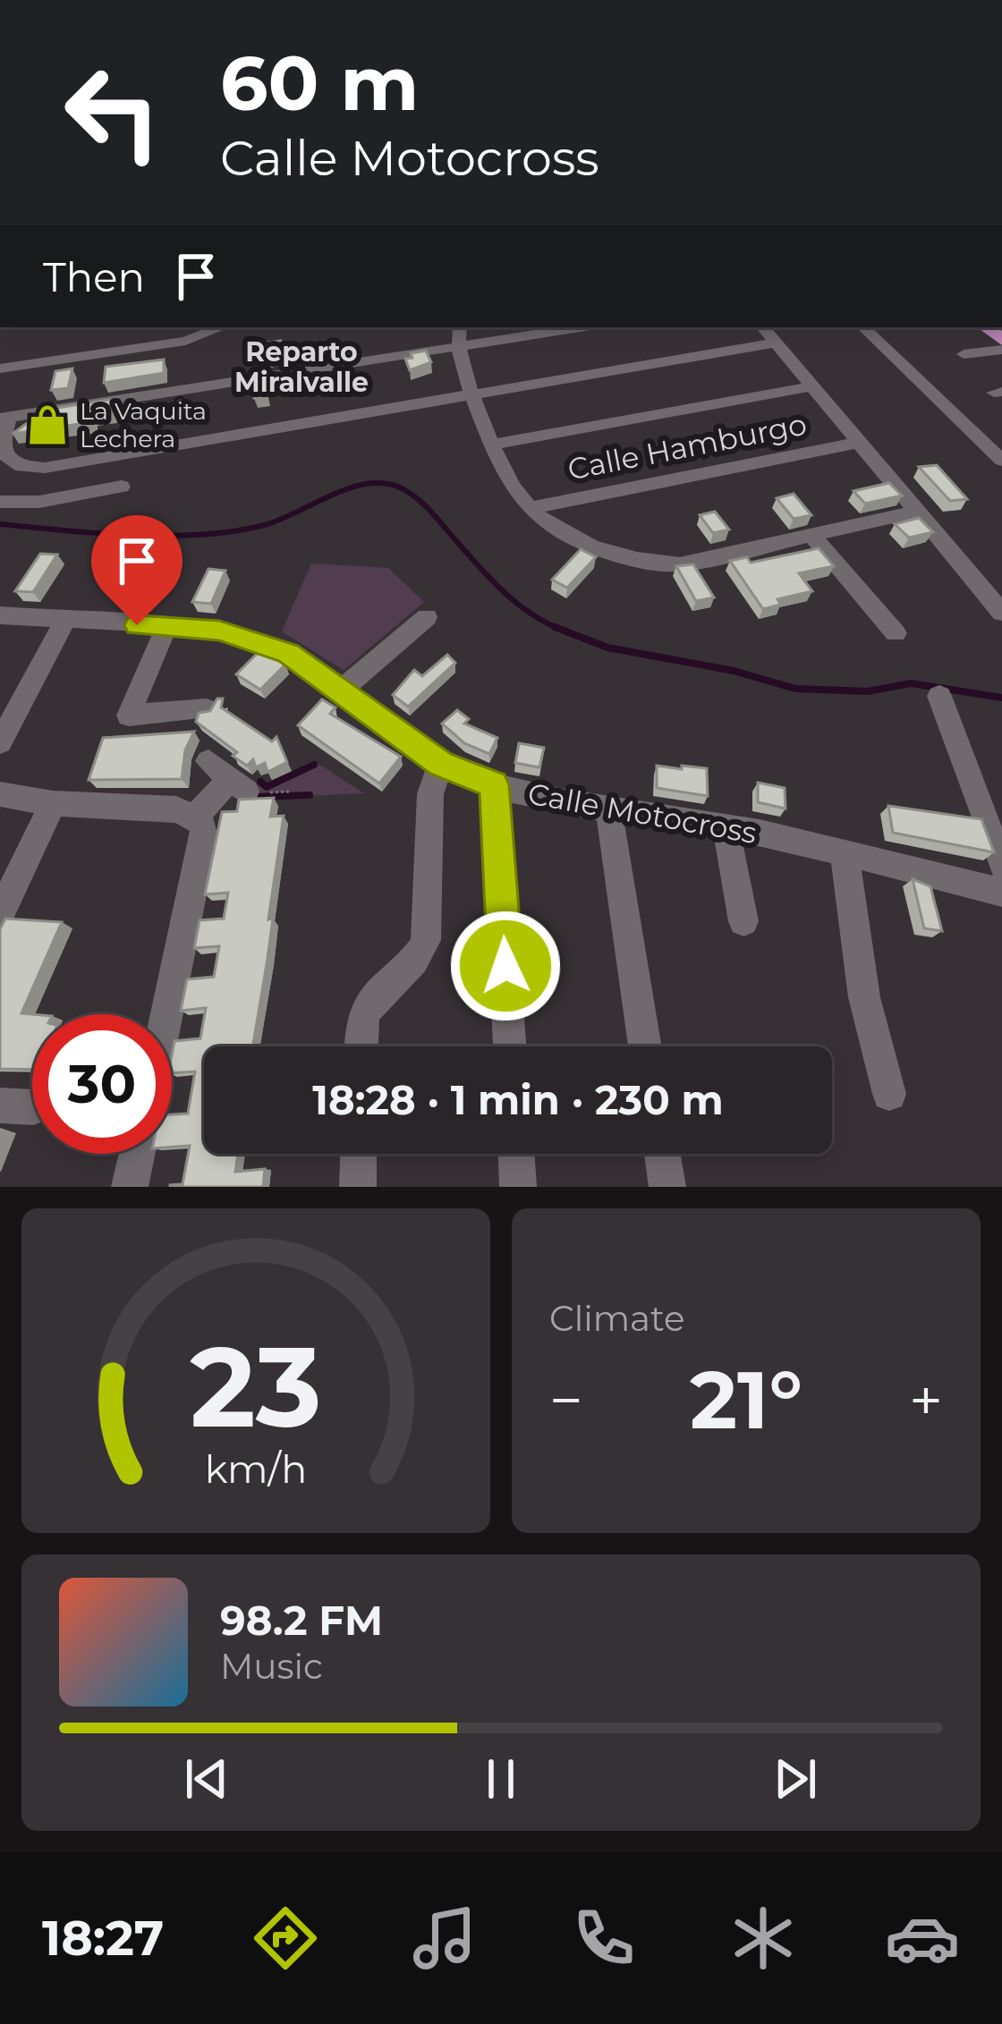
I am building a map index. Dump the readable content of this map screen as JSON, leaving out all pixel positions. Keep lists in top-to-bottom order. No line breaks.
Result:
{"streets":{"street":["Calle Hamburgo","Calle Motocross"]},"districts":["Reparto Miralvalle"],"places":{"shop":["La Vaquita Lechera"]},"page":{"turn":["60 m","Calle Motocross"],"then":"Then","limit":"30","trip":"18:28 · 1 min · 230 m","tile":"Climate","heat":["−","21°","+"],"song":["98.2 FM","Music"],"tabs":"18:27","gauge":["23","km/h"]}}
